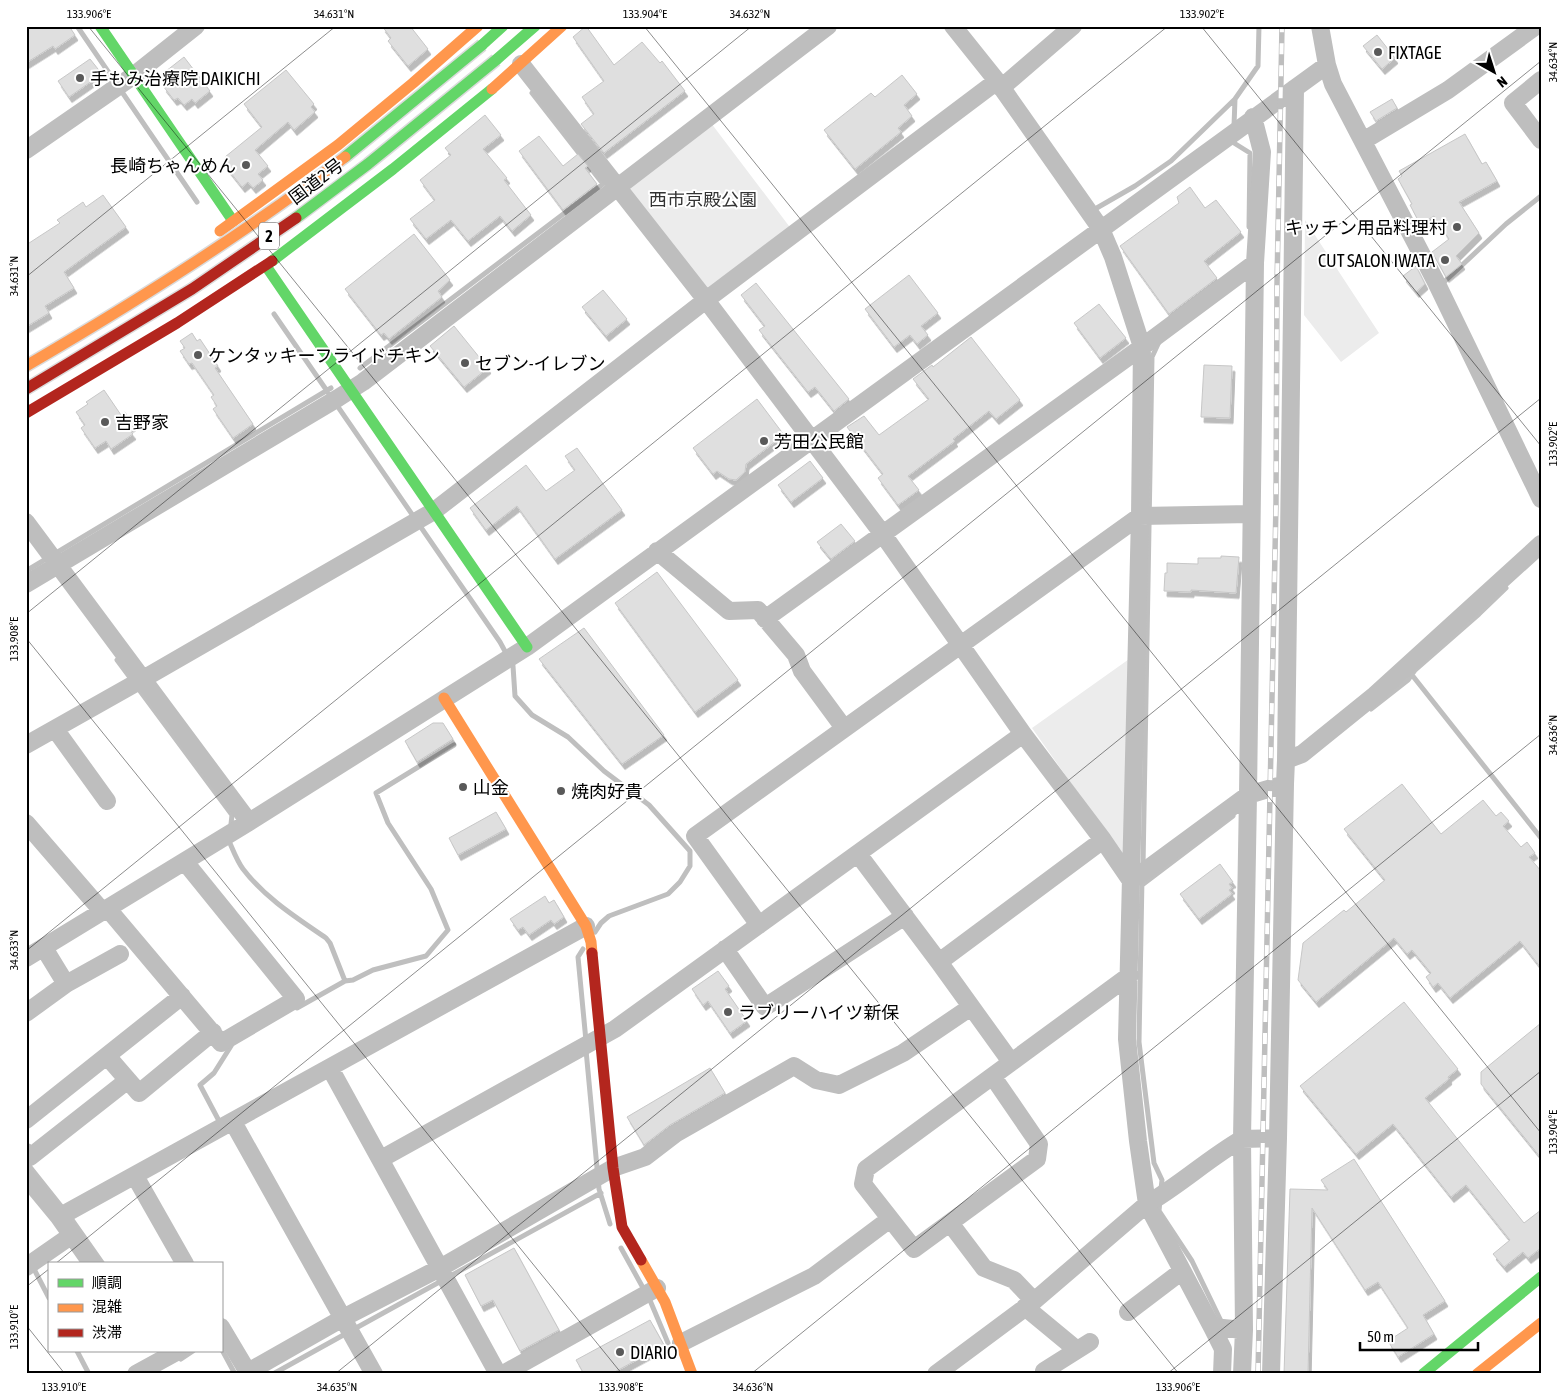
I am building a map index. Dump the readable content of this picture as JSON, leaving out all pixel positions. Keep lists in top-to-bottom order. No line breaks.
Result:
{"streets":{"main road":["国道2号","2"]},"parks":["西市京殿公園"],"places":["FIXTAGE","手もみ治療院 DAIKICHI","長崎ちゃんめん","キッチン用品料理村","CUT SALON IWATA","ケンタッキーフライドチキン","セブン-イレブン","吉野家","芳田公民館","山金","焼肉好貴","ラブリーハイツ新保","DIARIO"],"legend":["順調","混雑","渋滞"],"scale_bar":"50 m","north":"bottom right","coordinates":["133.906°E","34.631°N","133.904°E","34.632°N","133.902°E","34.634°N","133.908°E","34.636°N","34.633°N","133.910°E","34.635°N"]}
